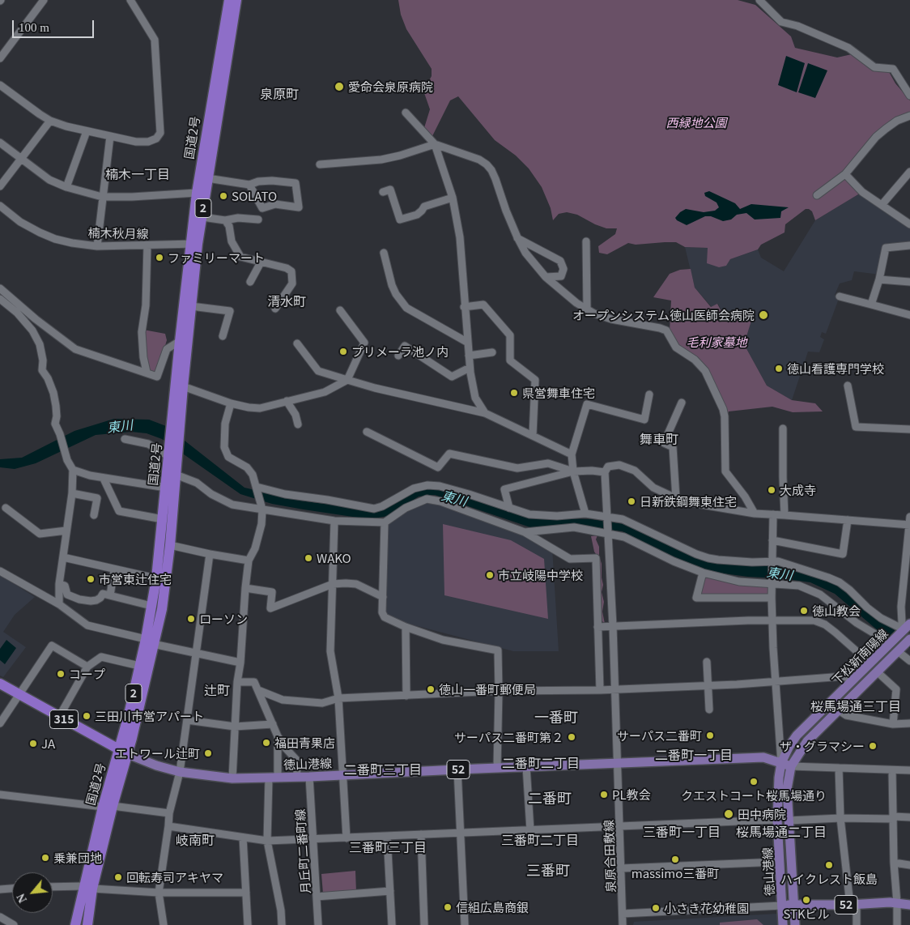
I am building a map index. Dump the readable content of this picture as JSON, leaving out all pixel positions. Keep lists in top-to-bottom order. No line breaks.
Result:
{"streets":{"highway":["国道2号","2","315"],"main road":["下松新南陽線","徳山港線","52"],"street":["楠木秋月線","月丘町二番町線","泉原合田敷線"]},"crossings":[["国道2号","2"],["国道2号","楠木秋月線"],["国道2号","315"],["国道2号","徳山港線"],["下松新南陽線","徳山港線"],["315","徳山港線"],["徳山港線","月丘町二番町線"],["徳山港線","泉原合田敷線"]],"districts":["泉原町","楠木一丁目","清水町","舞車町","辻町","桜馬場通三丁目","一番町","二番町一丁目","二番町二丁目","二番町三丁目","二番町","三番町一丁目","桜馬場通二丁目","岐南町","三番町二丁目","三番町三丁目","三番町"],"water":["東川"],"parks":["西緑地公園","毛利家墓地"],"places":["愛命会泉原病院","SOLATO","ファミリーマート","オープンシステム徳山医師会病院","プリメーラ池ノ内","徳山看護専門学校","県営舞車住宅","大成寺","日新鉄鋼舞東住宅","WAKO","市立岐陽中学校","市営東辻住宅","徳山教会","ローソン","コープ","徳山一番町郵便局","三田川市営アパート","サーパス二番町","サーパス二番町第２","福田青果店","JA","ザ・グラマシー","エトワール辻町","クエストコート桜馬場通り","PL教会","田中病院","乗兼団地","massimo三番町","ハイクレスト飯島","回転寿司アキヤマ","STKビル","信組広島商銀","小さき花幼稚園"],"scale_bar":"100 m","north":"bottom left"}
